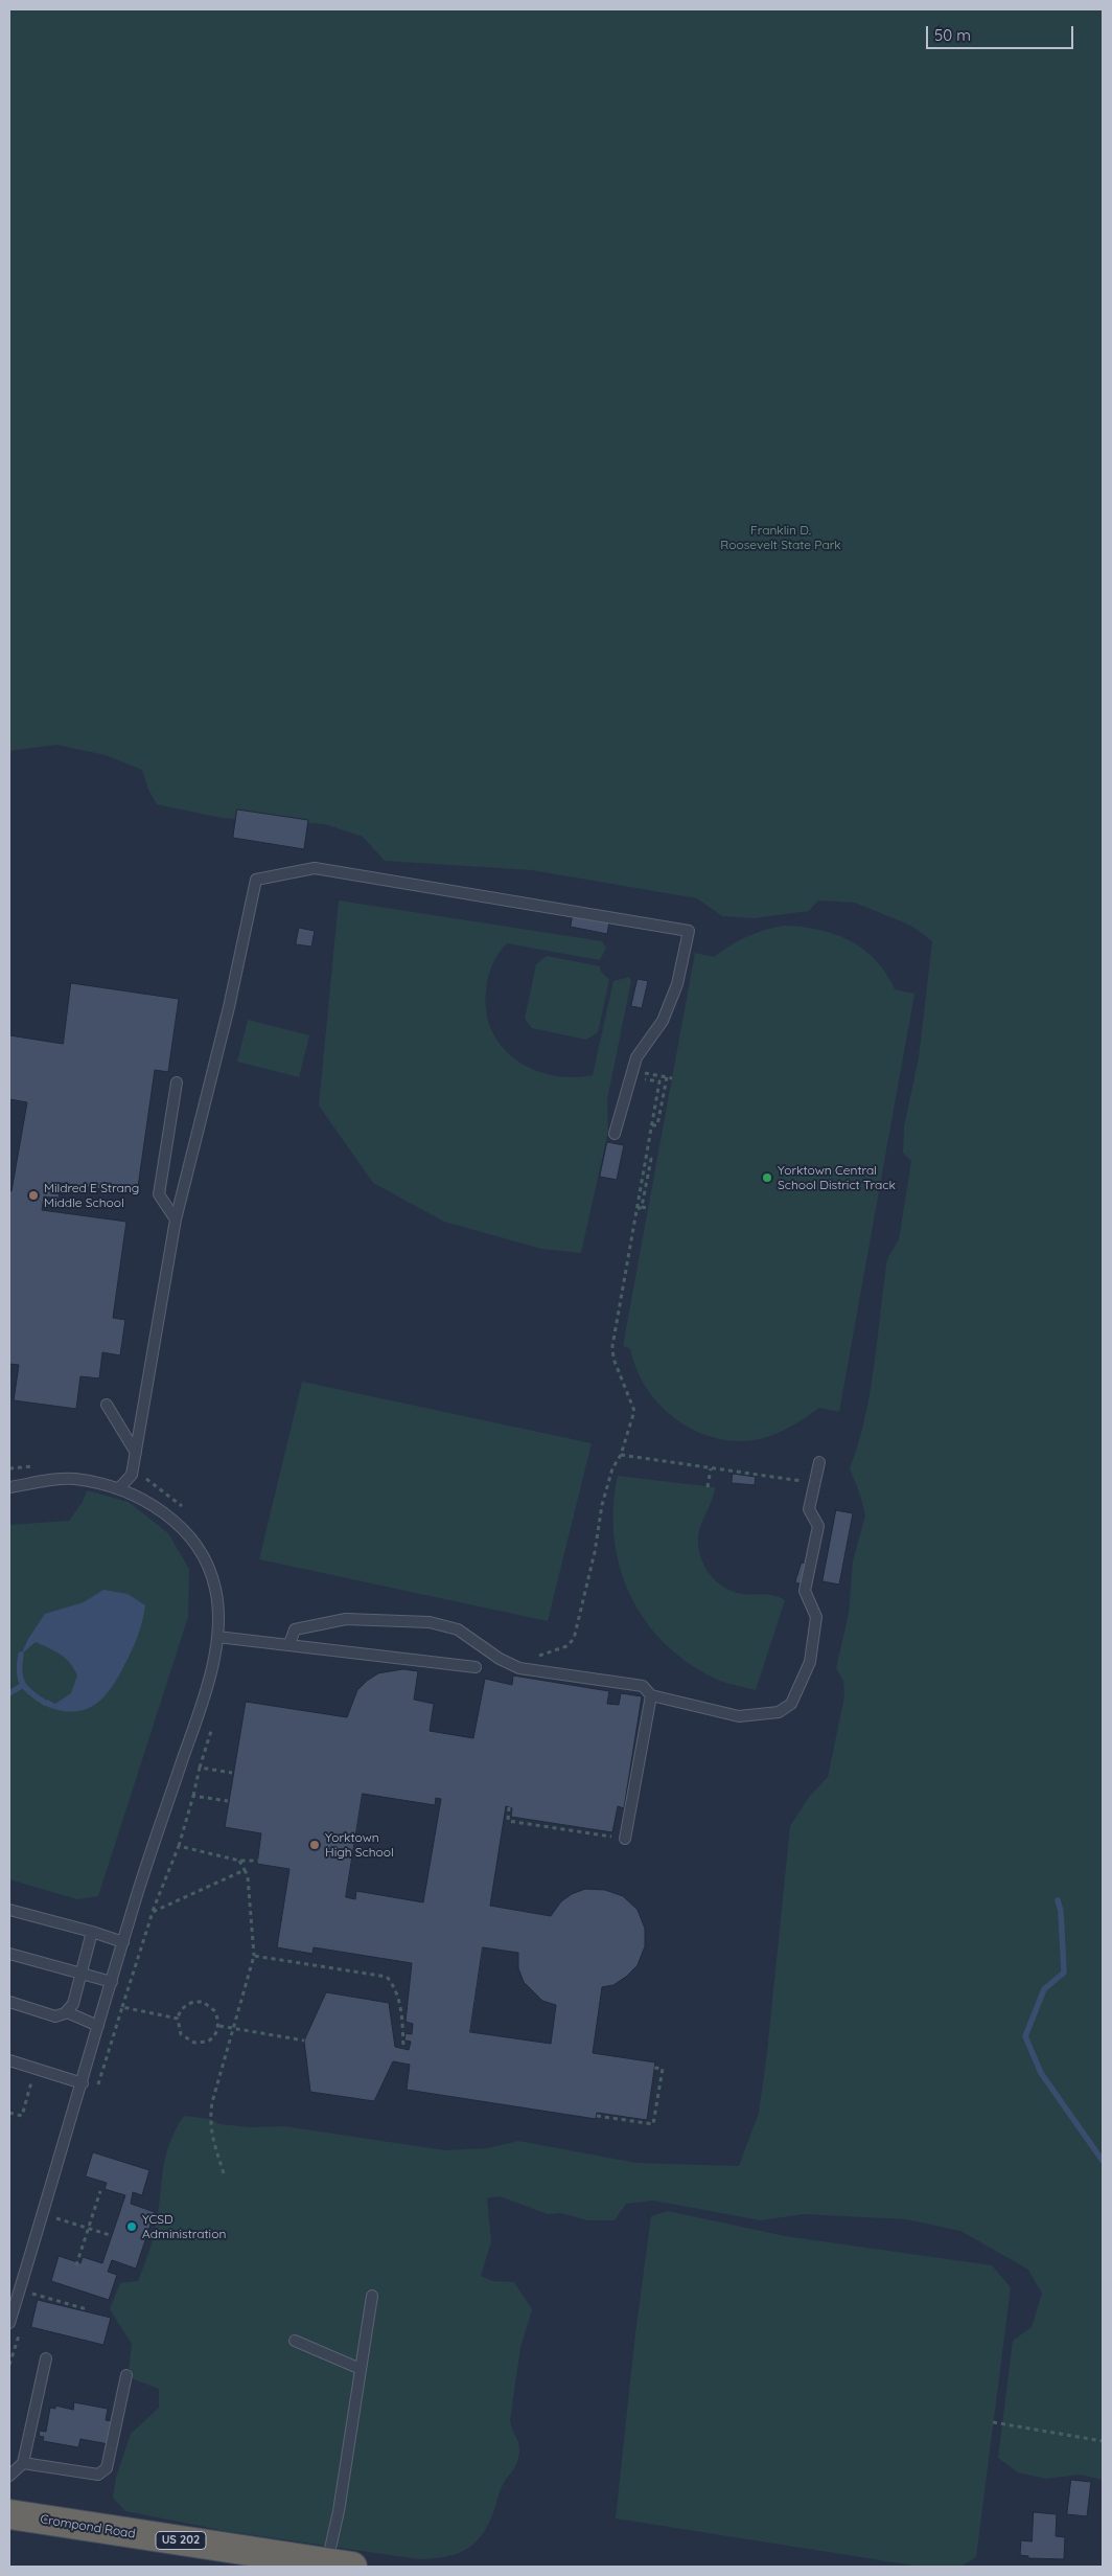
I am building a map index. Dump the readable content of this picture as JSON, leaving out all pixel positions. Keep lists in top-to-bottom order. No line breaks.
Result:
{"streets":{"highway":["Crompond Road","US 202"]},"parks":["Franklin D. Roosevelt State Park"],"places":["Yorktown Central School District Track","Mildred E Strang Middle School","Yorktown High School","YCSD Administration"],"scale_bar":"50 m"}
